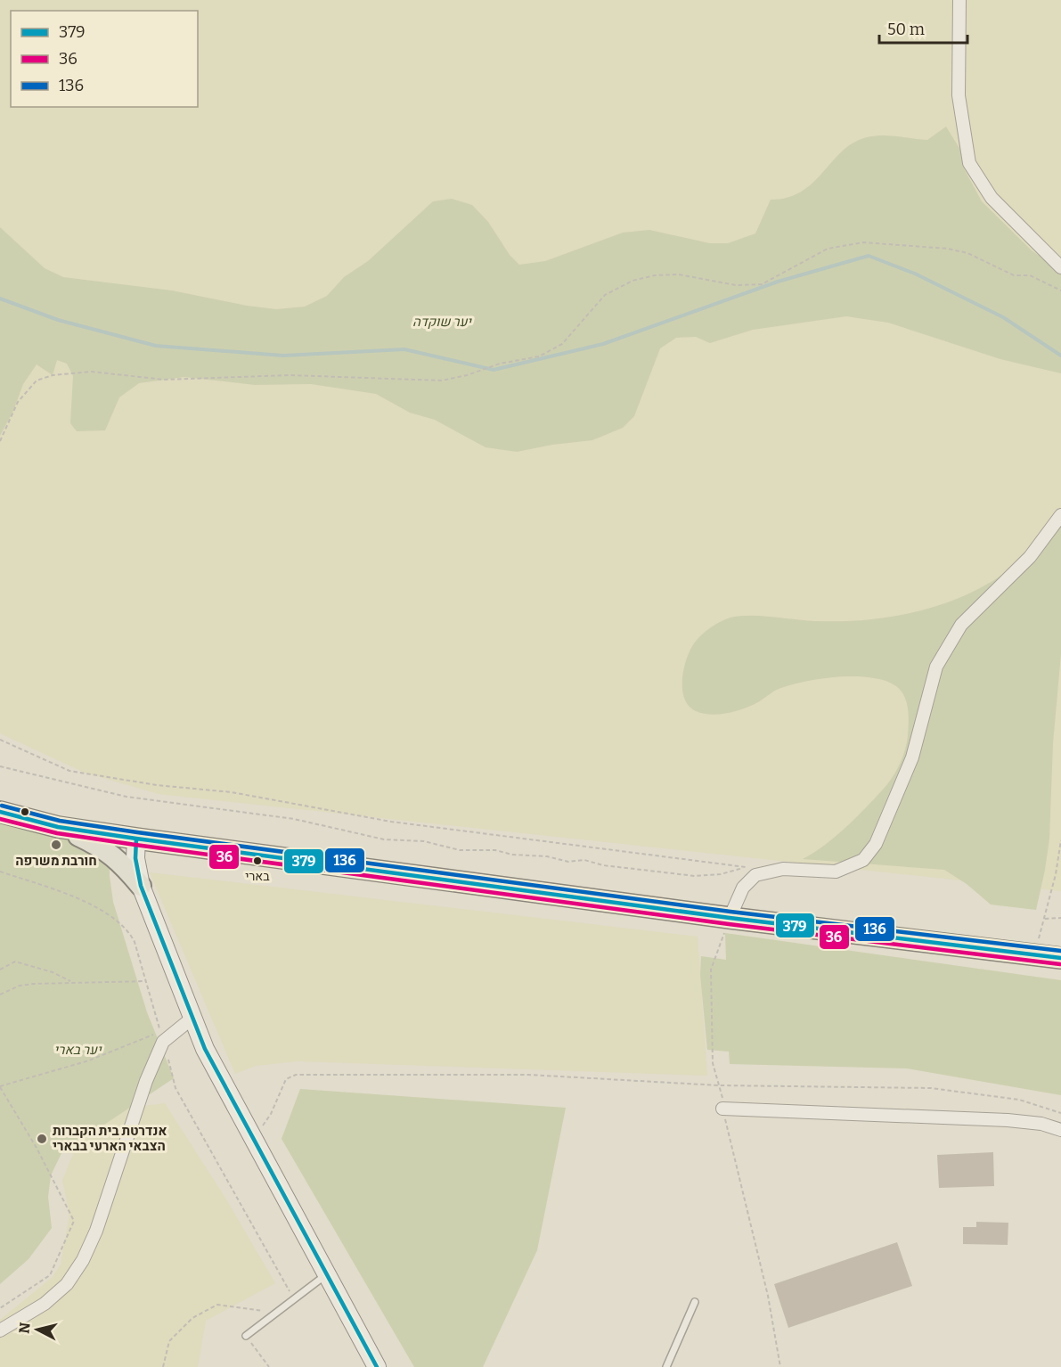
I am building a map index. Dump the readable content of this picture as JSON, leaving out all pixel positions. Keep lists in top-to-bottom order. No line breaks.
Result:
{"parks":["יער שוקדה","יער בארי"],"places":["חורבת משרפה","בארי","אנדרטת בית הקברות הצבאי הארעי בבארי"],"lines":["transit line 136","transit line 379","transit line 36"],"legend":["379","36","136"],"scale_bar":"50 m","north":"left"}
